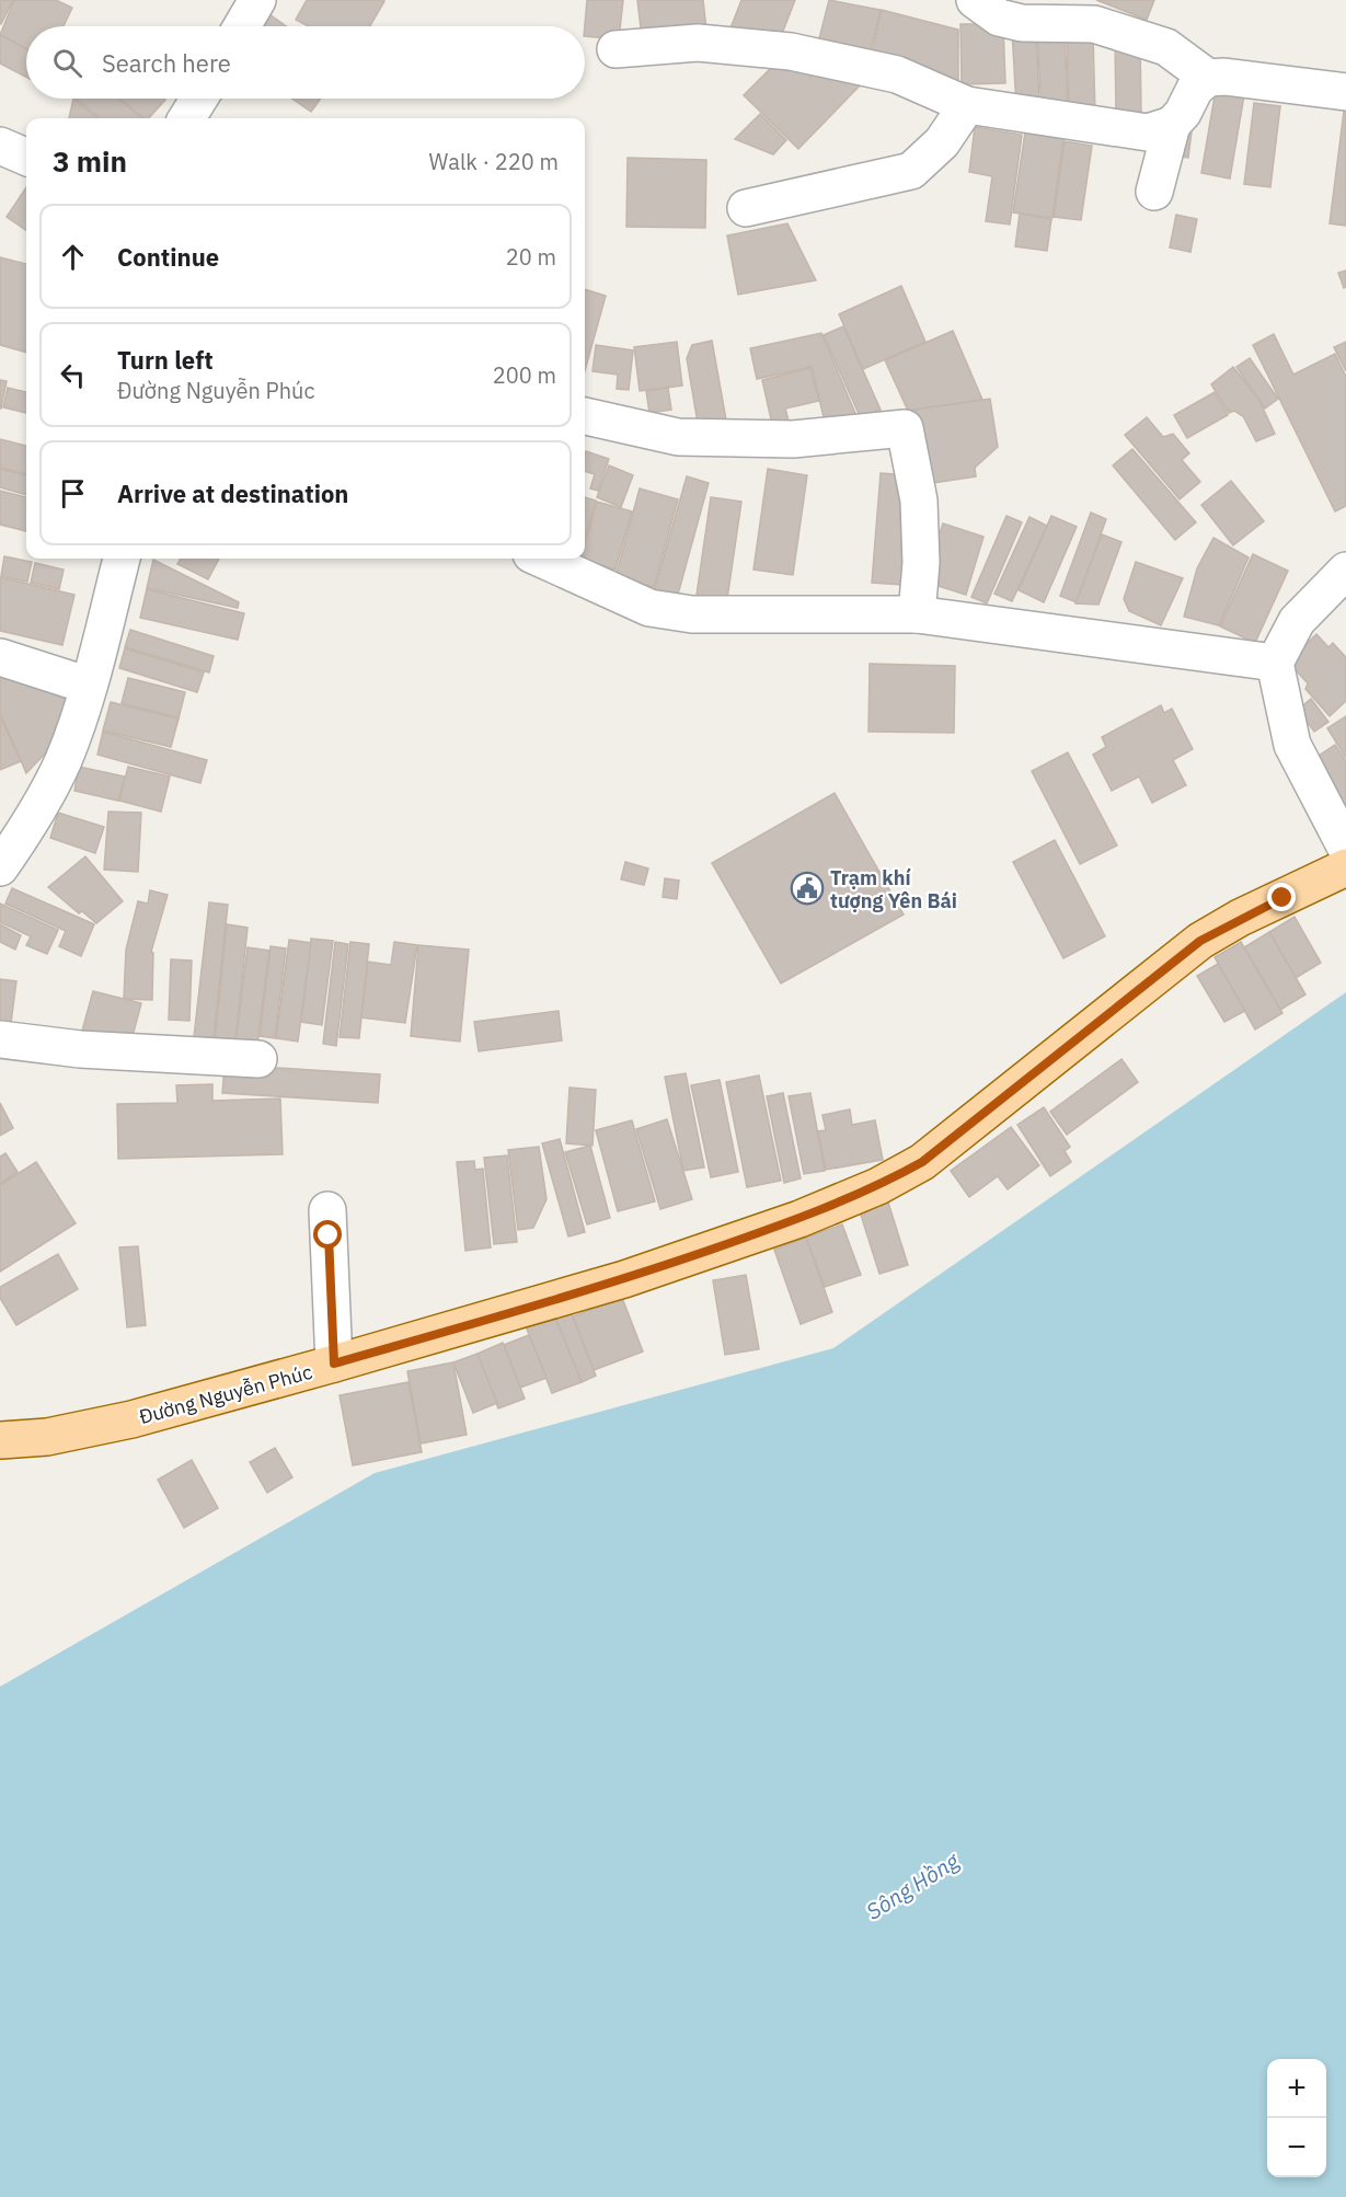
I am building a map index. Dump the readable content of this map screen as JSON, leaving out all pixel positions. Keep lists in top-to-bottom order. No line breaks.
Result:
{"streets":{"main road":["Đường Nguyễn Phúc"]},"water":["Sông Hồng"],"places":{"public building":["Trạm khí tượng Yên Bái"]},"page":{"search":"Search here","heading":["3 min","Walk · 220 m"],"list":[["Continue","20 m"],["Turn left","Đường Nguyễn Phúc","200 m"],"Arrive at destination"],"map_buttons":["+","−"]}}
